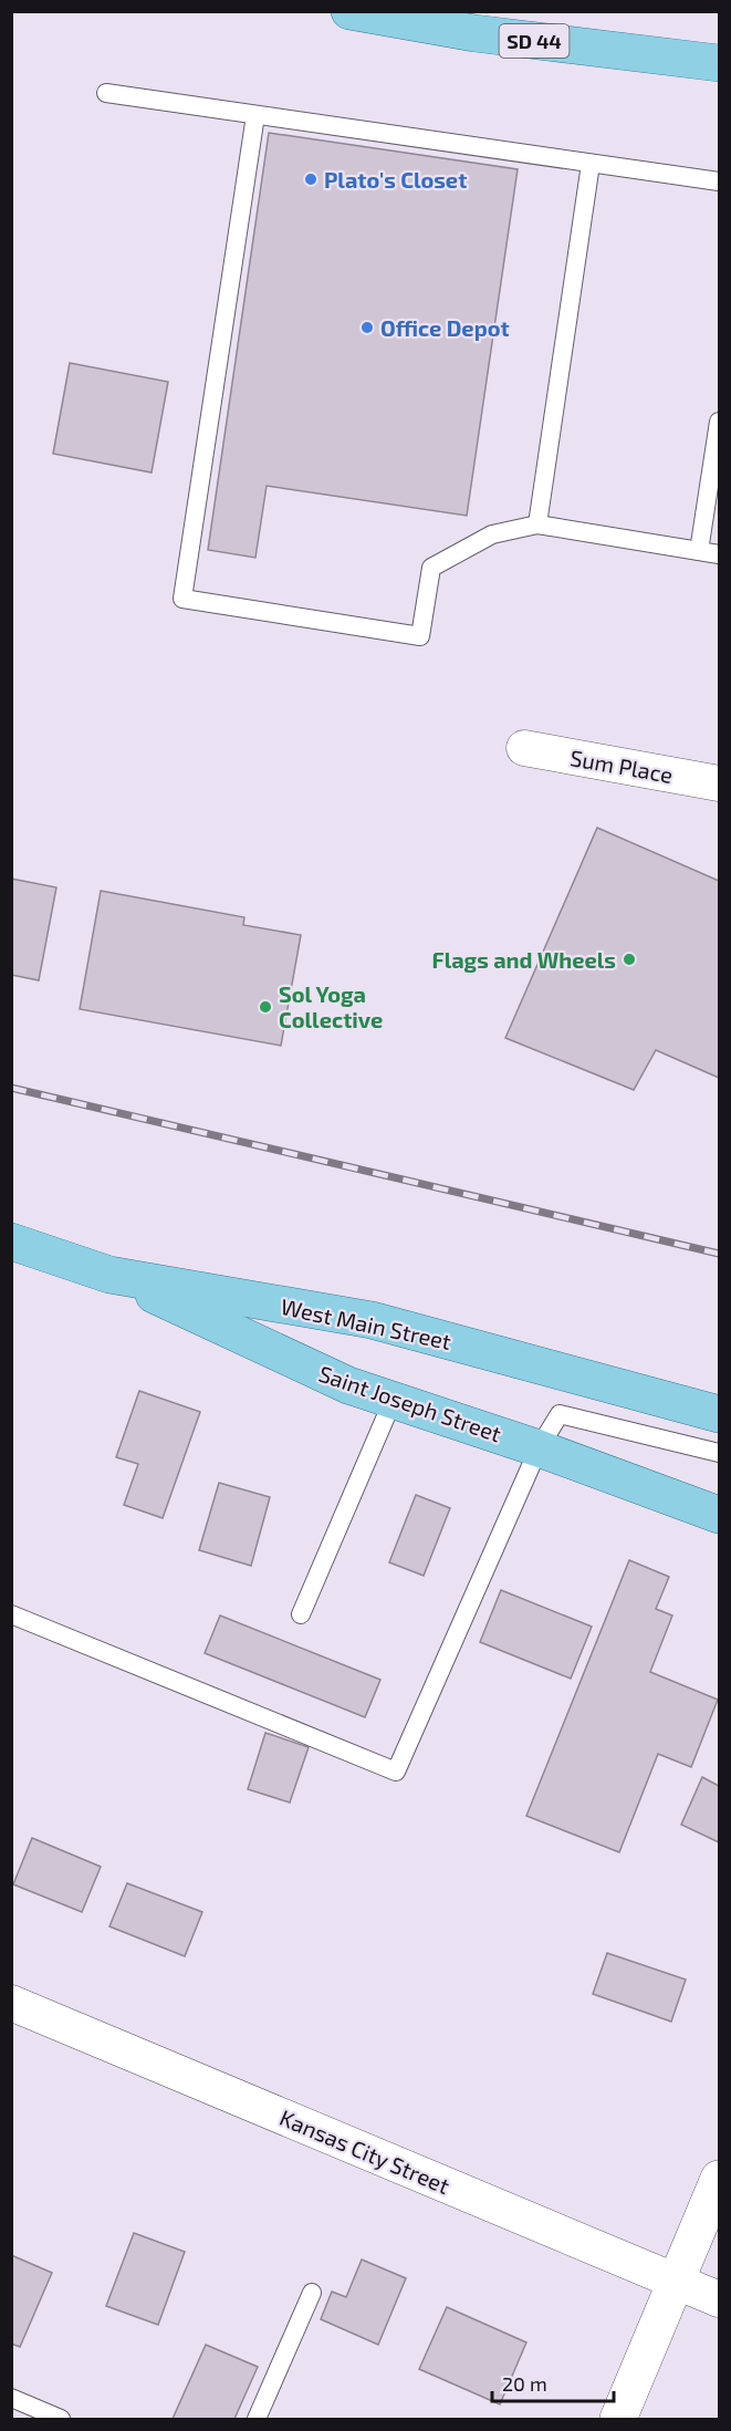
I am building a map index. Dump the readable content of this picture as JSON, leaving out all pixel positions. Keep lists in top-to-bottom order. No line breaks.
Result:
{"streets":{"main road":["SD 44","West Main Street","Saint Joseph Street"],"street":["Sum Place","Kansas City Street"]},"crossings":[["West Main Street","Saint Joseph Street"]],"places":["Plato's Closet","Office Depot","Flags and Wheels","Sol Yoga Collective"],"scale_bar":"20 m"}
